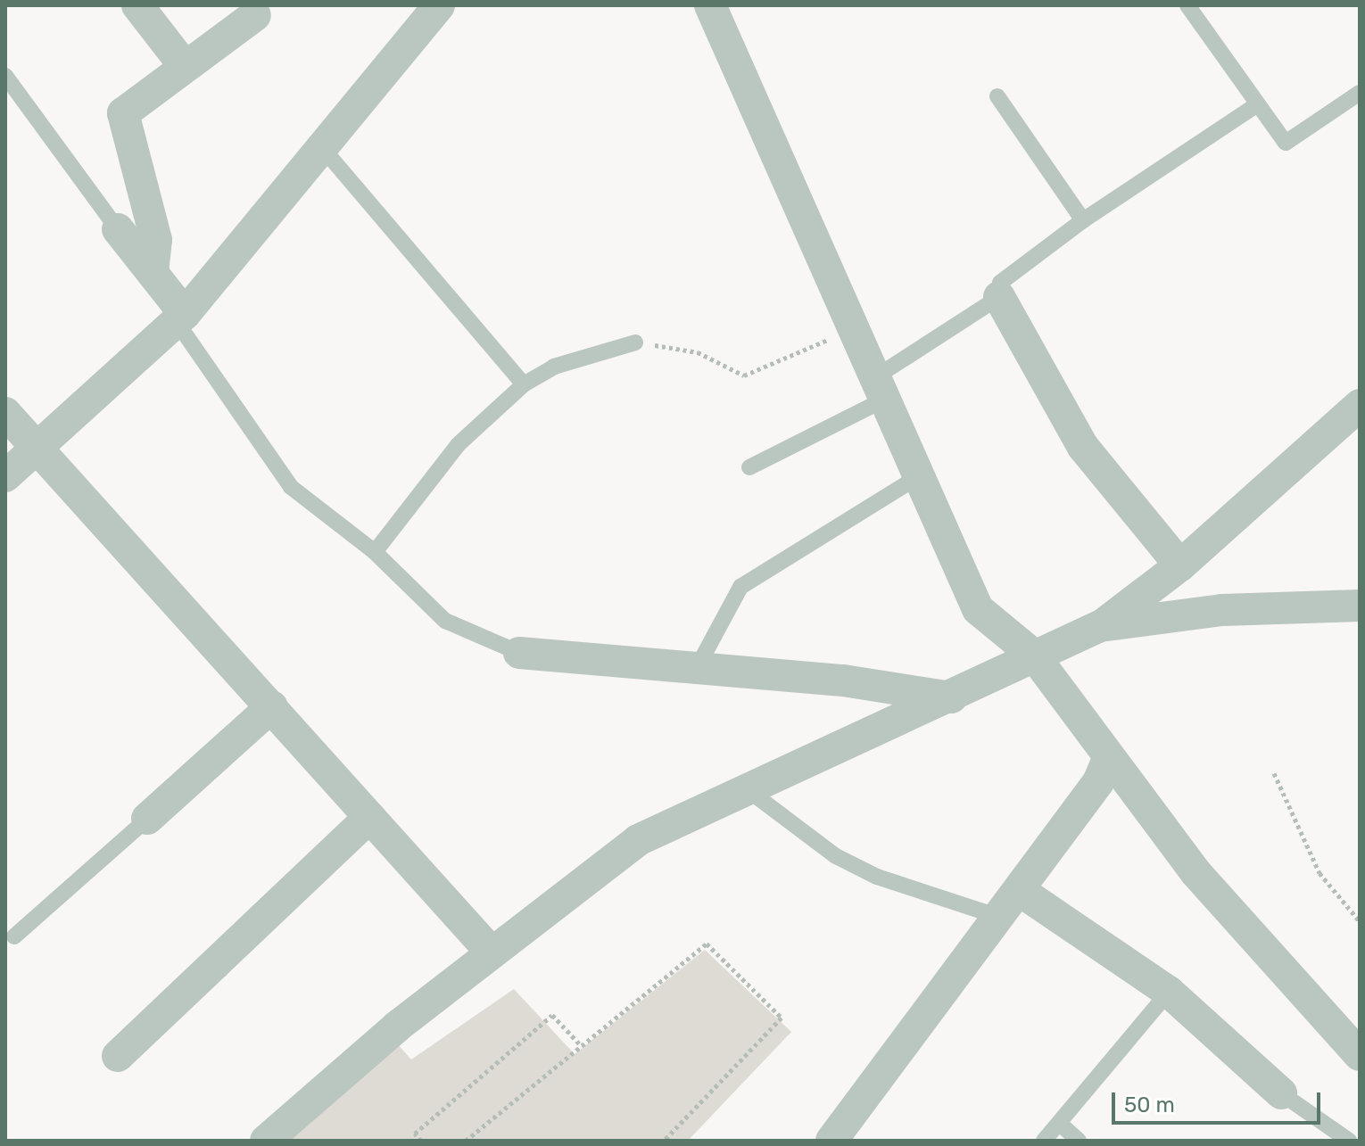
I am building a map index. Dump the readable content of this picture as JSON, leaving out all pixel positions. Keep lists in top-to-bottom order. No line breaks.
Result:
{"scale_bar":"50 m"}
